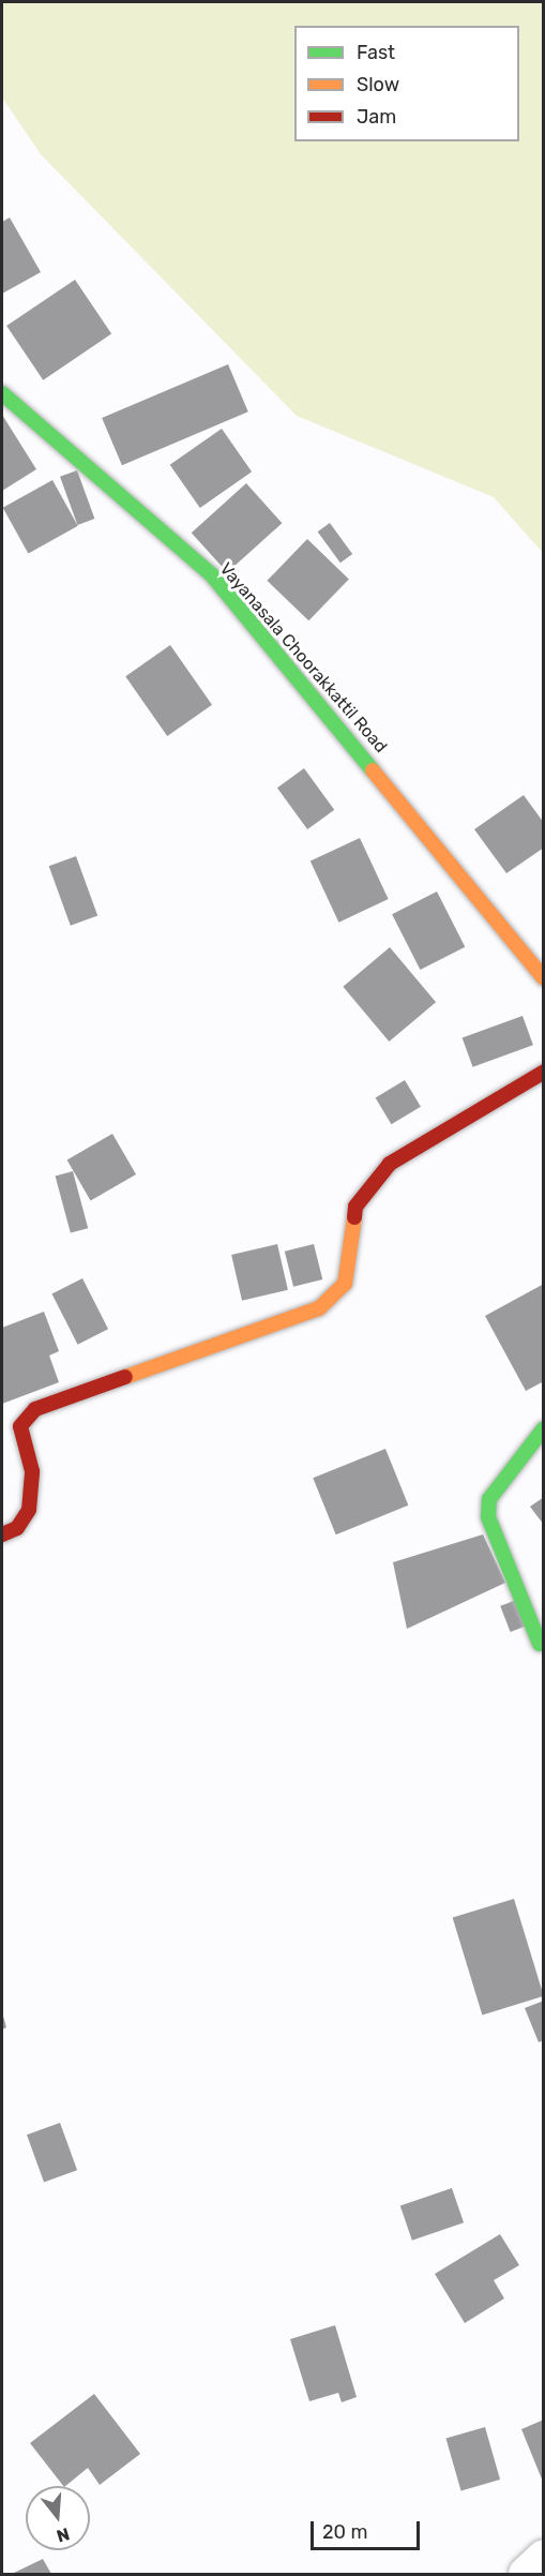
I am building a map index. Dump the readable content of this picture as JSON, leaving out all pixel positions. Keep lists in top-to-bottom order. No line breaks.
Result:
{"streets":{"street":["Vayanasala Choorakkattil Road"]},"legend":["Fast","Slow","Jam"],"scale_bar":"20 m","north":"bottom"}
